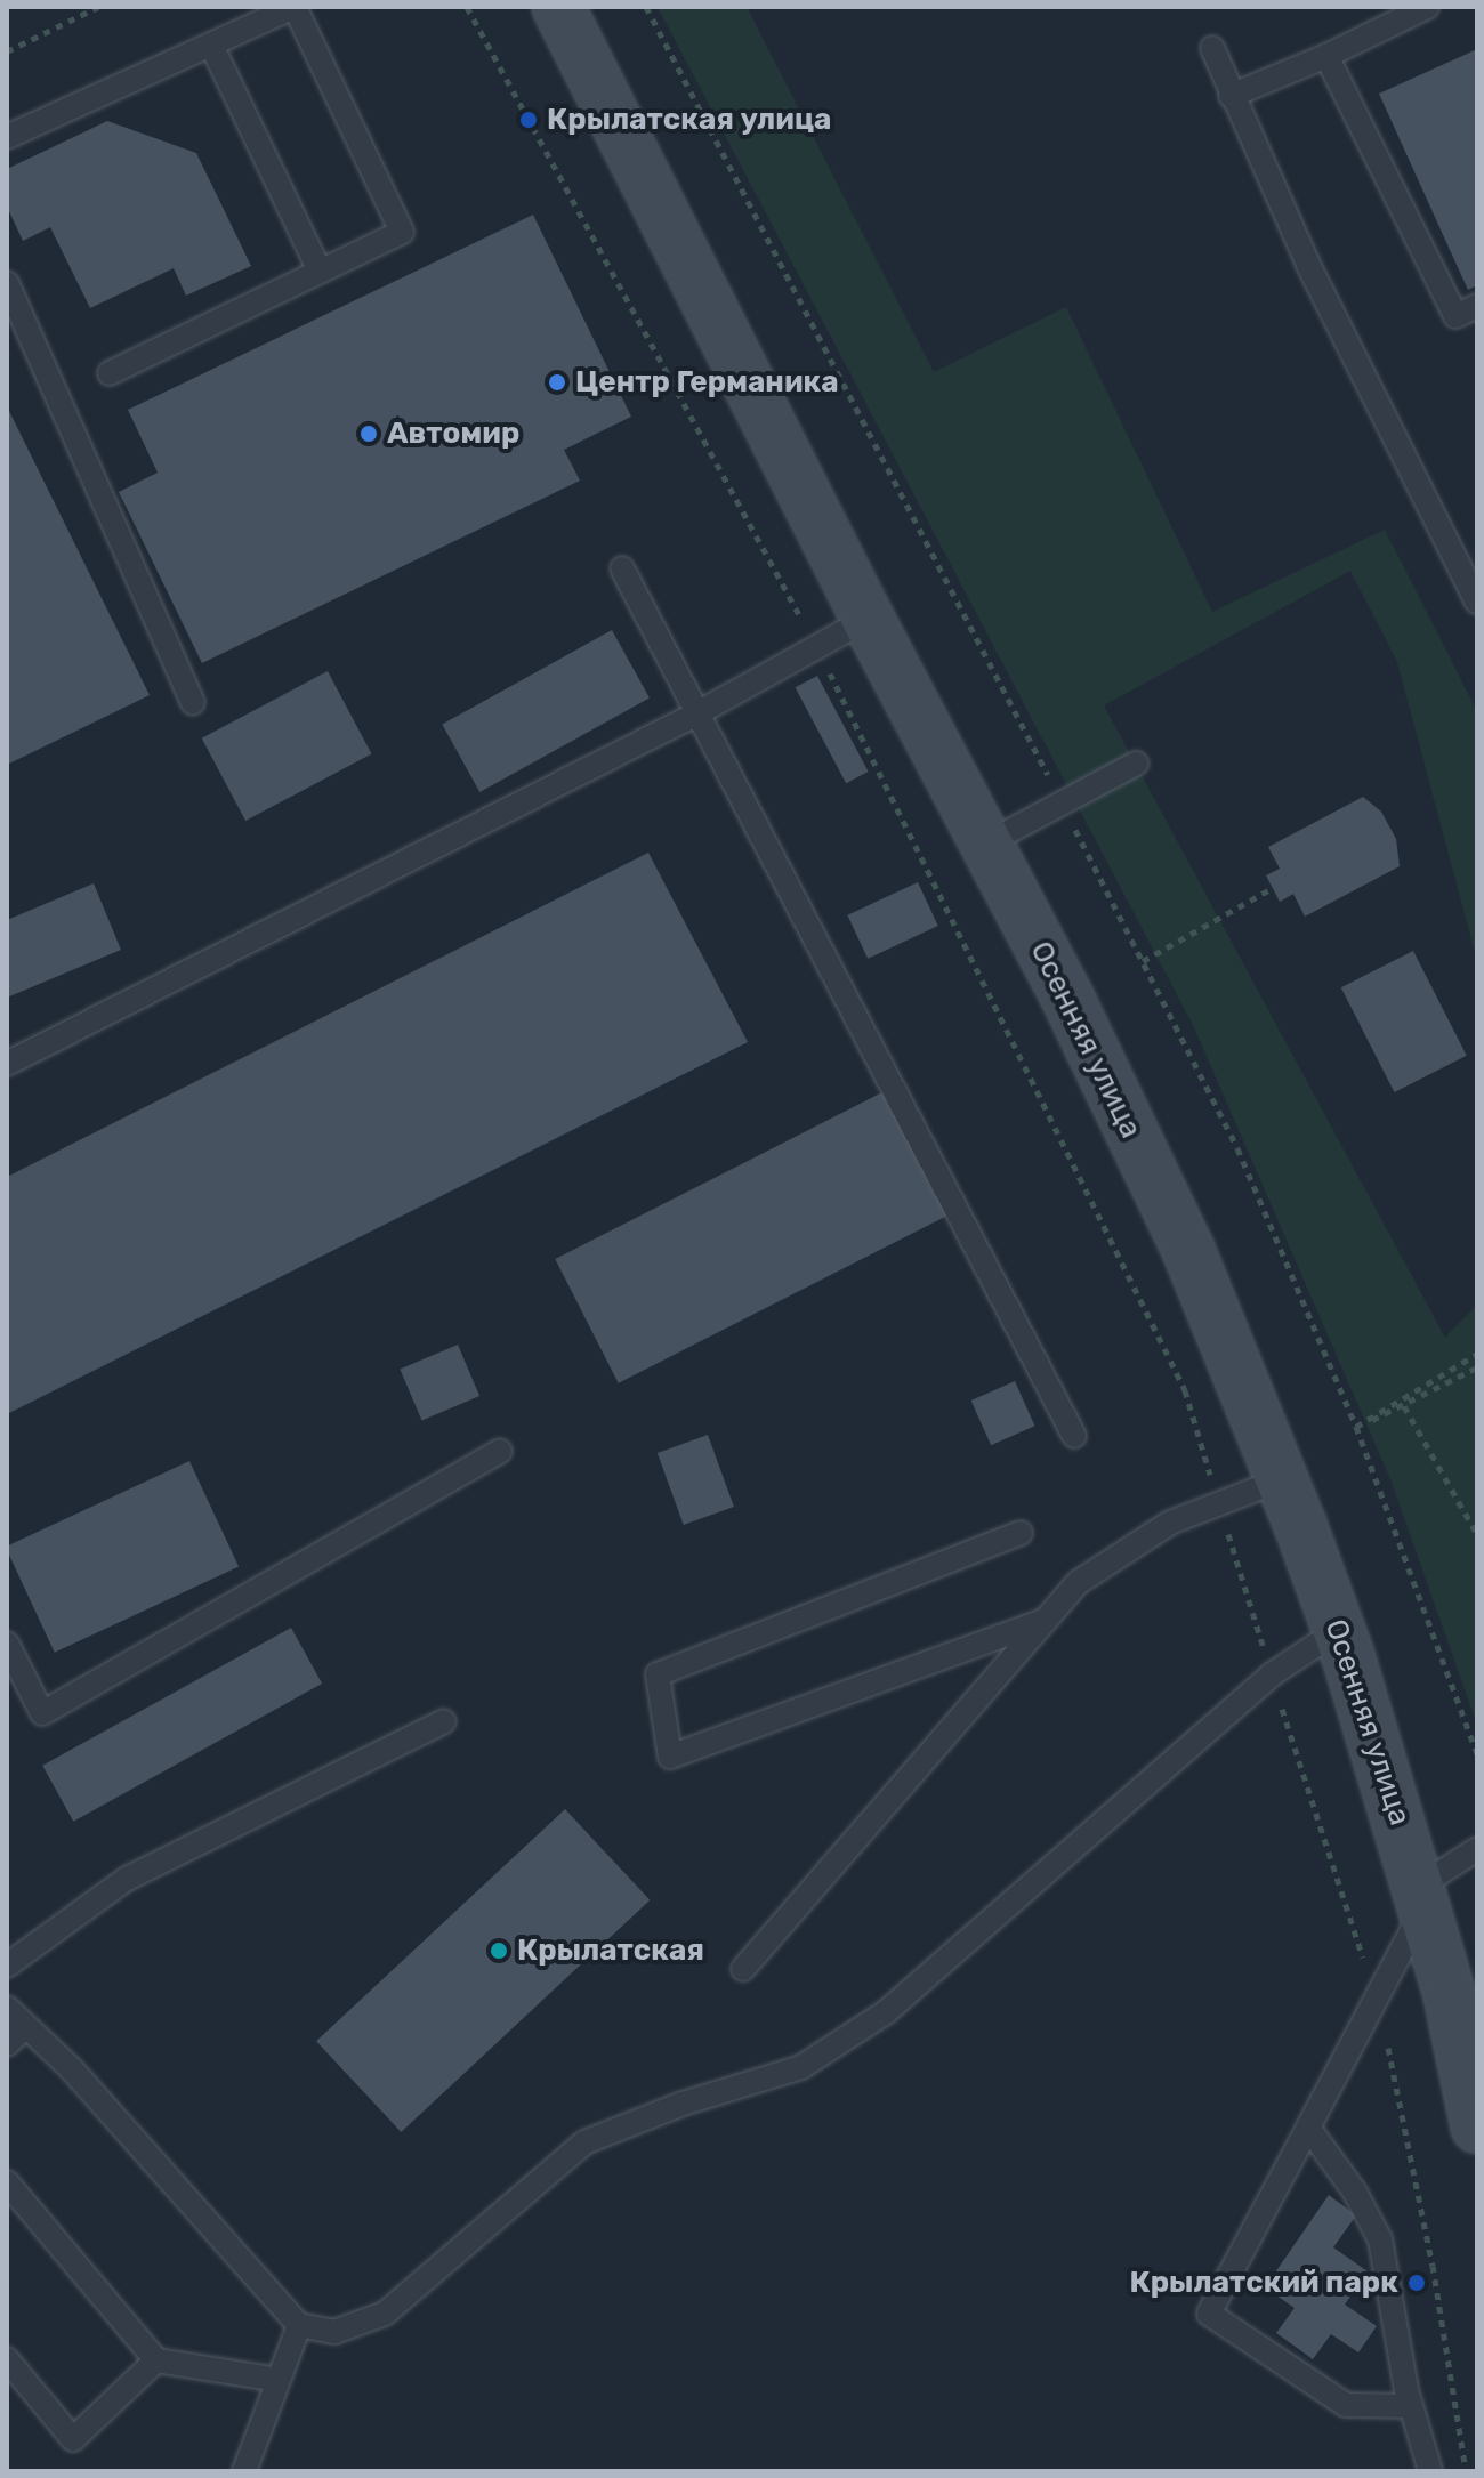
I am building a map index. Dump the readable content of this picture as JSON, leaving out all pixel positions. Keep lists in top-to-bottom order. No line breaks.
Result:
{"streets":{"main road":["Осенняя улица"]},"places":["Крылатская улица","Центр Германика","Автомир","Крылатская","Крылатский парк"]}
